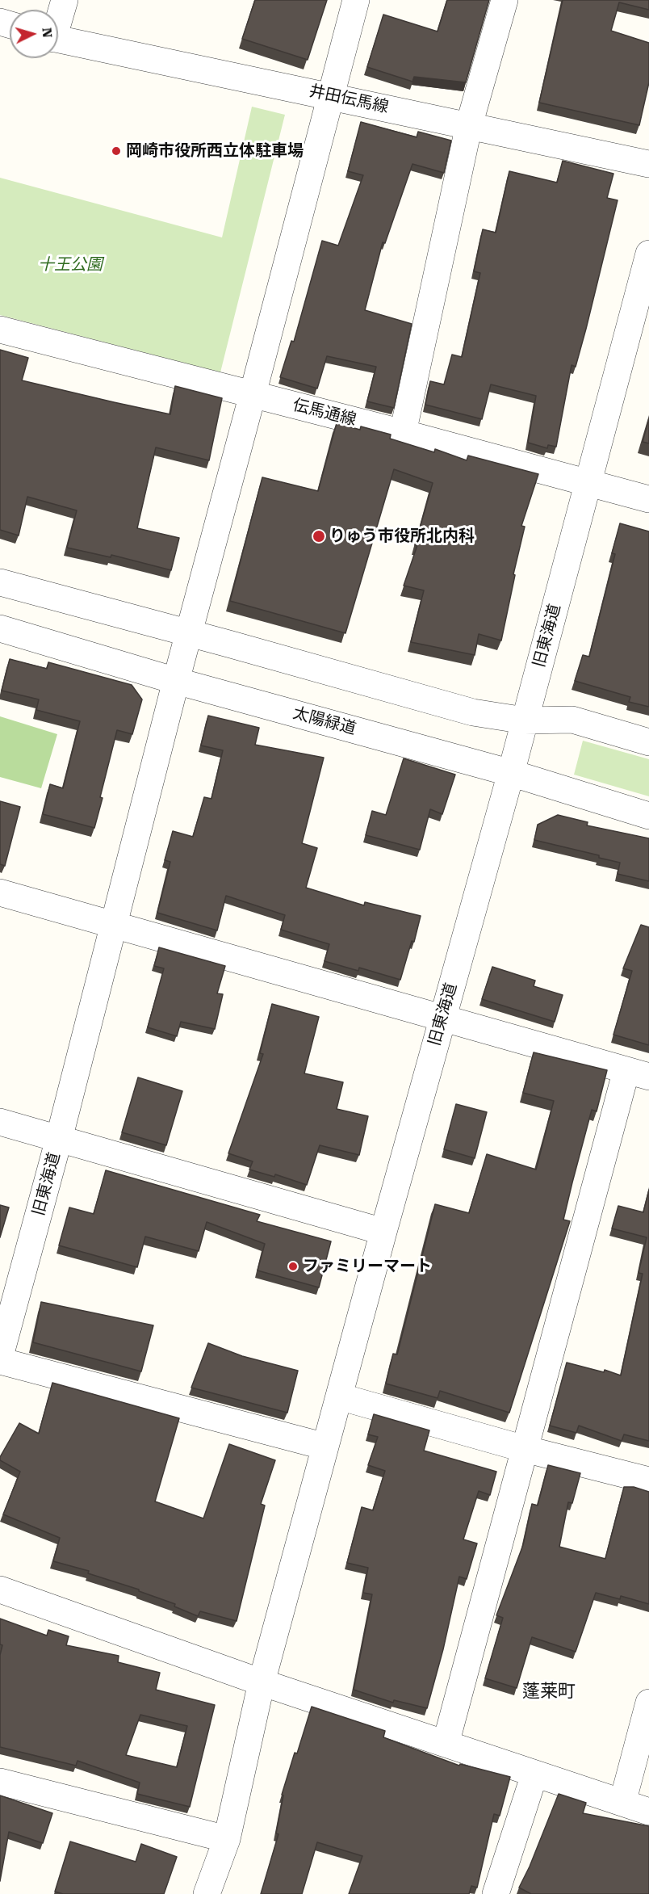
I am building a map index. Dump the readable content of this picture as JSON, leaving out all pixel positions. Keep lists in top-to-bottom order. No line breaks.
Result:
{"streets":{"street":["井田伝馬線","伝馬通線","旧東海道","太陽緑道"]},"crossings":[["伝馬通線","旧東海道"],["旧東海道","太陽緑道"]],"districts":["蓬莱町"],"parks":["十王公園"],"places":["岡崎市役所西立体駐車場","りゅう市役所北内科","ファミリーマート"],"north":"right"}
